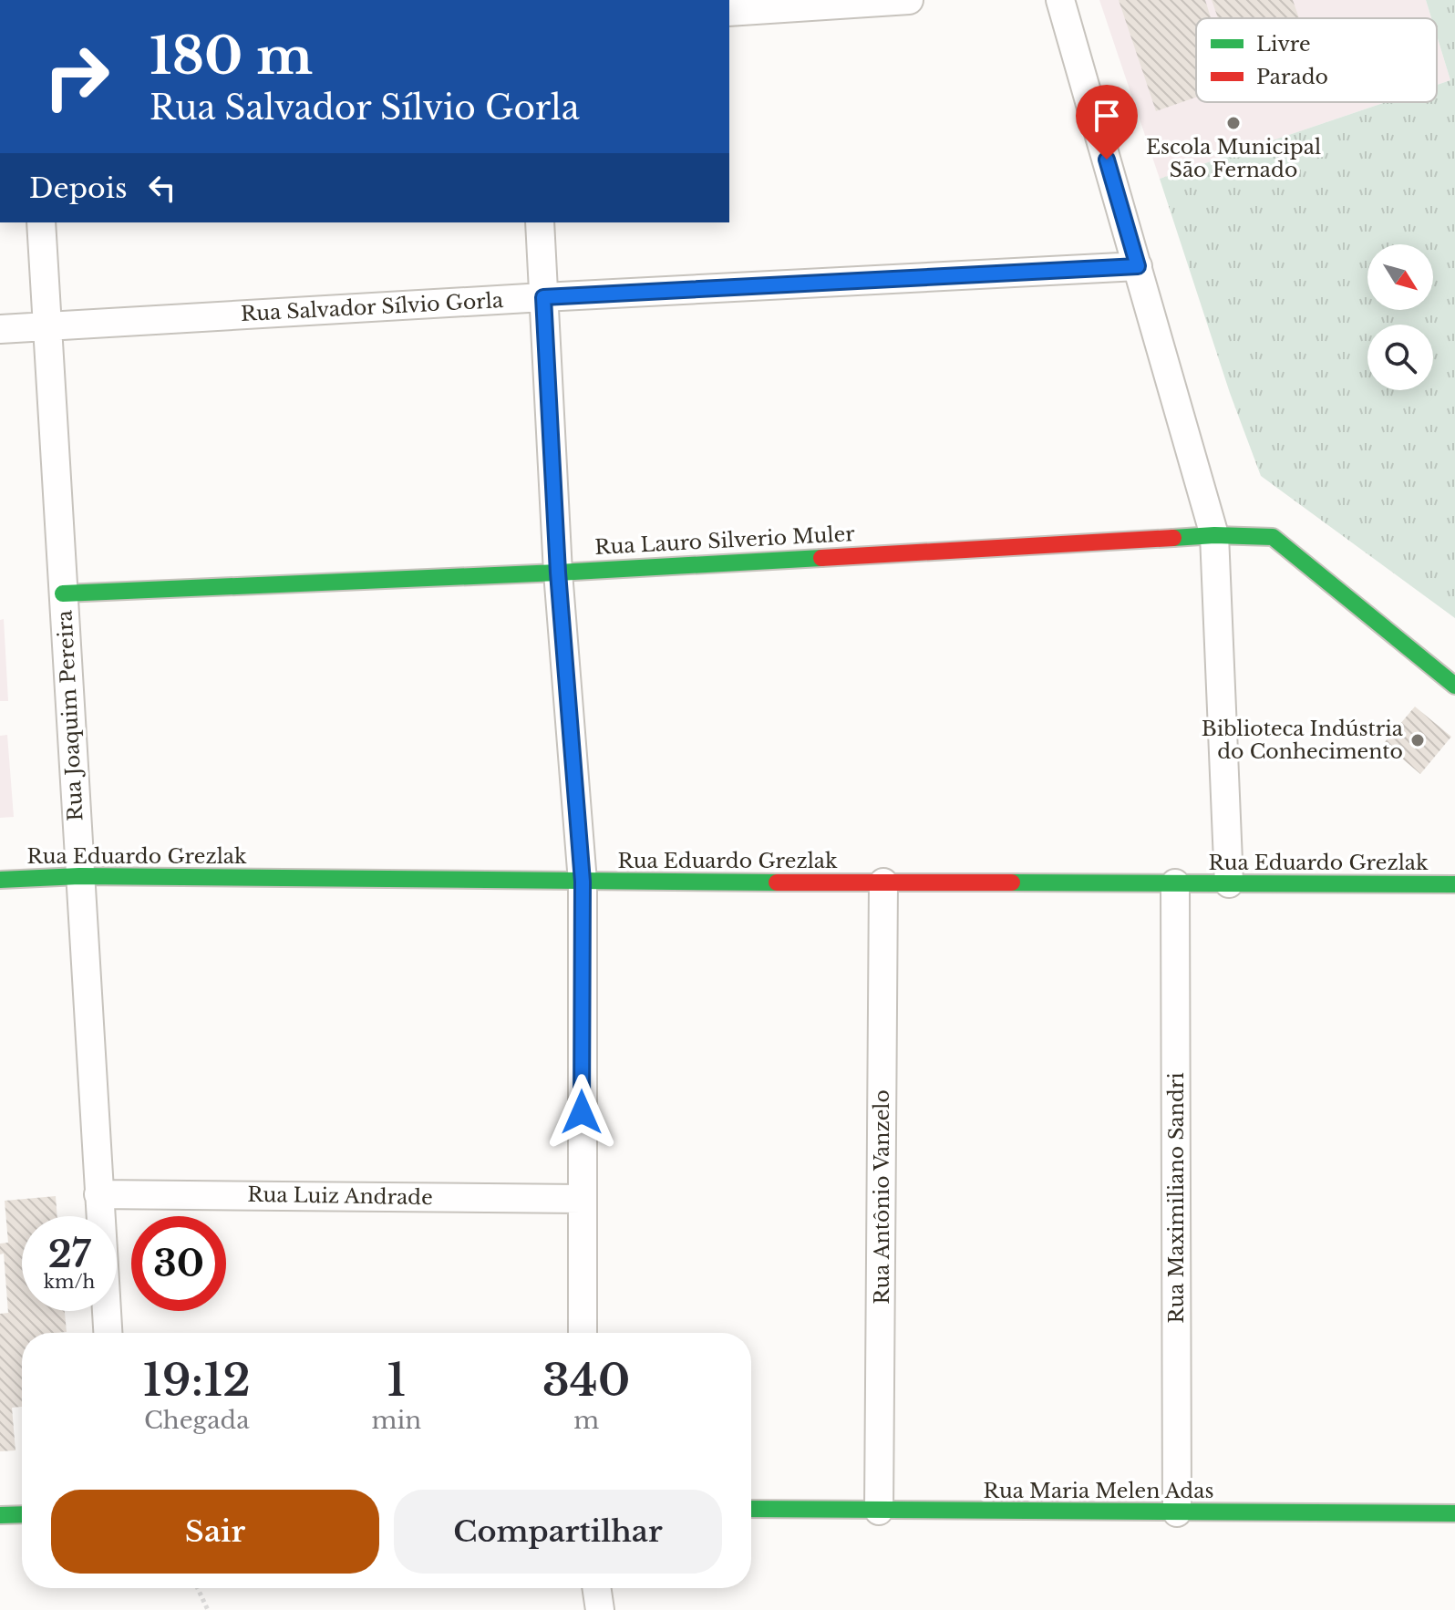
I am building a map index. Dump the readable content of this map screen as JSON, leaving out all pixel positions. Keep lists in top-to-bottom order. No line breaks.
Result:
{"streets":{"street":["Rua Salvador Sílvio Gorla","Rua Lauro Silverio Muler","Rua Joaquim Pereira","Rua Eduardo Grezlak","Rua Luiz Andrade","Rua Antônio Vanzelo","Rua Maximiliano Sandri","Rua Maria Melen Adas"]},"crossings":[["Rua Salvador Sílvio Gorla","Rua Joaquim Pereira"],["Rua Lauro Silverio Muler","Rua Joaquim Pereira"],["Rua Joaquim Pereira","Rua Eduardo Grezlak"],["Rua Joaquim Pereira","Rua Luiz Andrade"],["Rua Eduardo Grezlak","Rua Antônio Vanzelo"],["Rua Eduardo Grezlak","Rua Maximiliano Sandri"],["Rua Antônio Vanzelo","Rua Maria Melen Adas"],["Rua Maximiliano Sandri","Rua Maria Melen Adas"]],"places":["Escola Municipal São Fernado","Biblioteca Indústria do Conhecimento"],"legend":["Livre","Parado"],"north":"bottom right","page":{"turn":["180 m","Rua Salvador Sílvio Gorla"],"then":"Depois","speed":"27 km/h","limit":"30","eta":["19:12","Chegada","1","min","340","m"],"buttons":["Sair","Compartilhar"]}}
